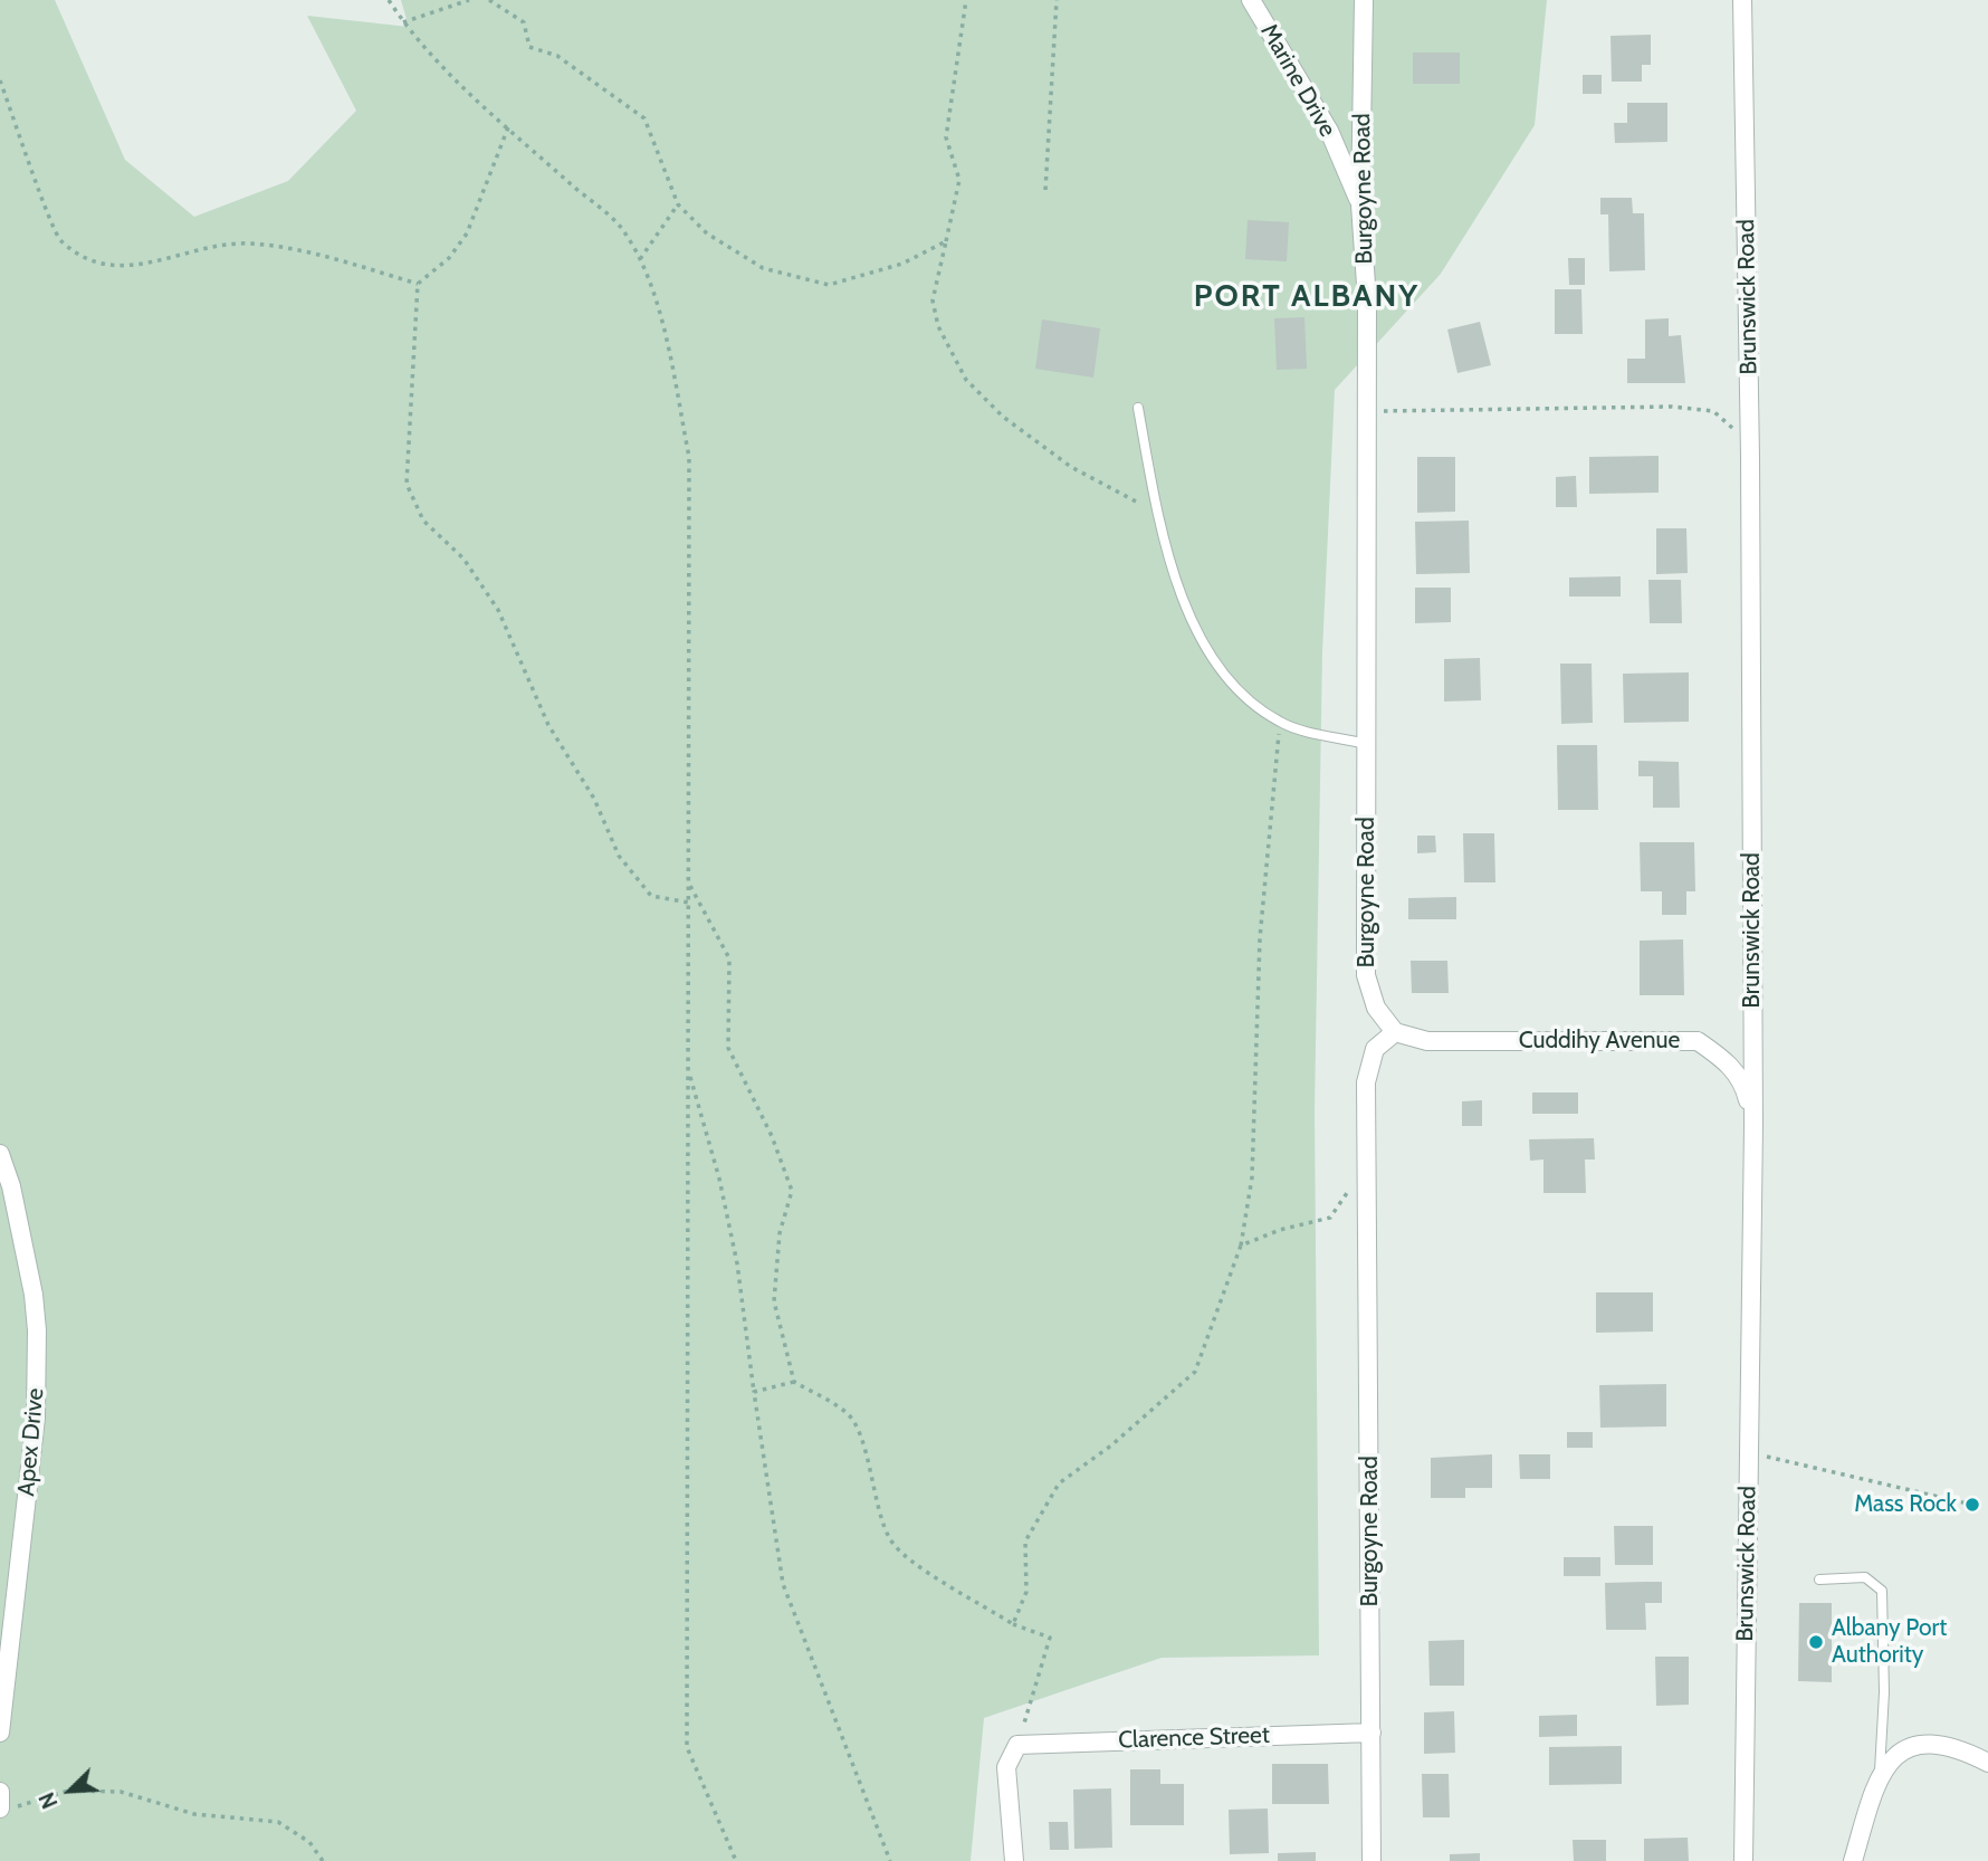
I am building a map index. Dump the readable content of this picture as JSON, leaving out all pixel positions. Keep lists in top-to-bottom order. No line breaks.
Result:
{"streets":{"street":["Marine Drive","Burgoyne Road","Brunswick Road","Cuddihy Avenue","Apex Drive","Clarence Street"]},"crossings":[["Marine Drive","Burgoyne Road"],["Burgoyne Road","Cuddihy Avenue"],["Burgoyne Road","Clarence Street"],["Brunswick Road","Cuddihy Avenue"]],"districts":["PORT ALBANY"],"places":["Mass Rock","Albany Port Authority"],"north":"bottom left"}
